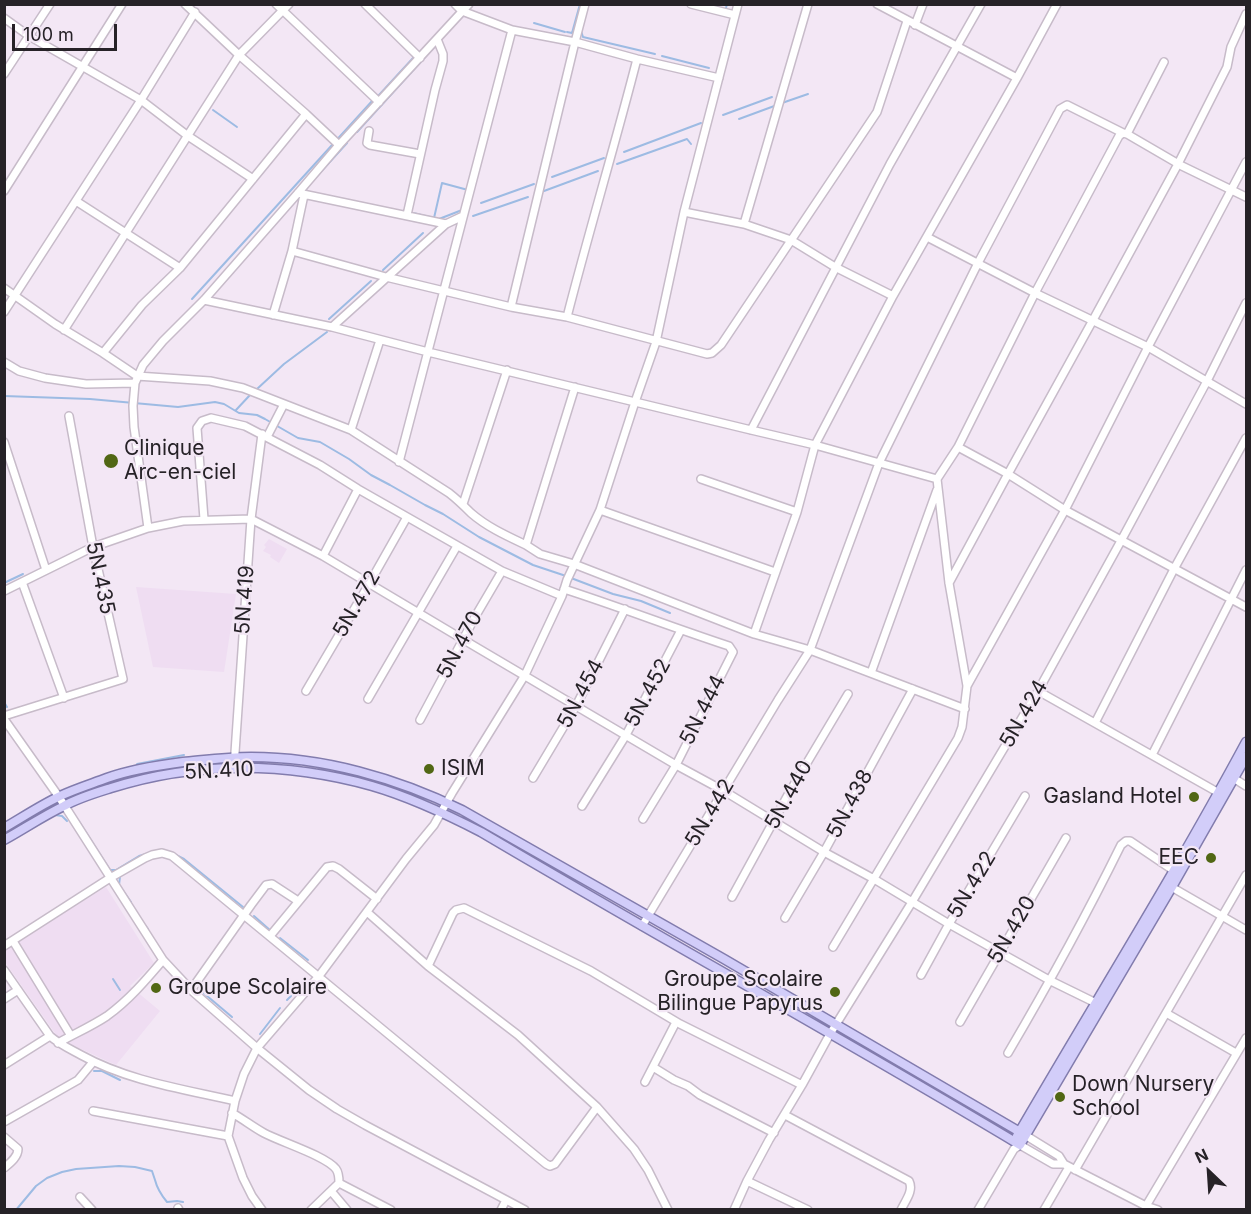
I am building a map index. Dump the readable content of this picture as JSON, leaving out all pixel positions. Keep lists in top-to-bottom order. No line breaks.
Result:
{"streets":{"main road":["5N.410"],"street":["5N.435","5N.419","5N.472","5N.470","5N.452","5N.454","5N.444","5N.424","5N.440","5N.438","5N.442","5N.422","5N.420"]},"crossings":[["5N.419","5N.410"],["5N.452","5N.444"],["5N.424","5N.410"],["5N.410","5N.442"]],"places":["Clinique Arc-en-ciel","ISIM","Gasland Hotel","EEC","Groupe Scolaire","Groupe Scolaire Bilingue Papyrus","Down Nursery School"],"scale_bar":"100 m","north":"top left"}
